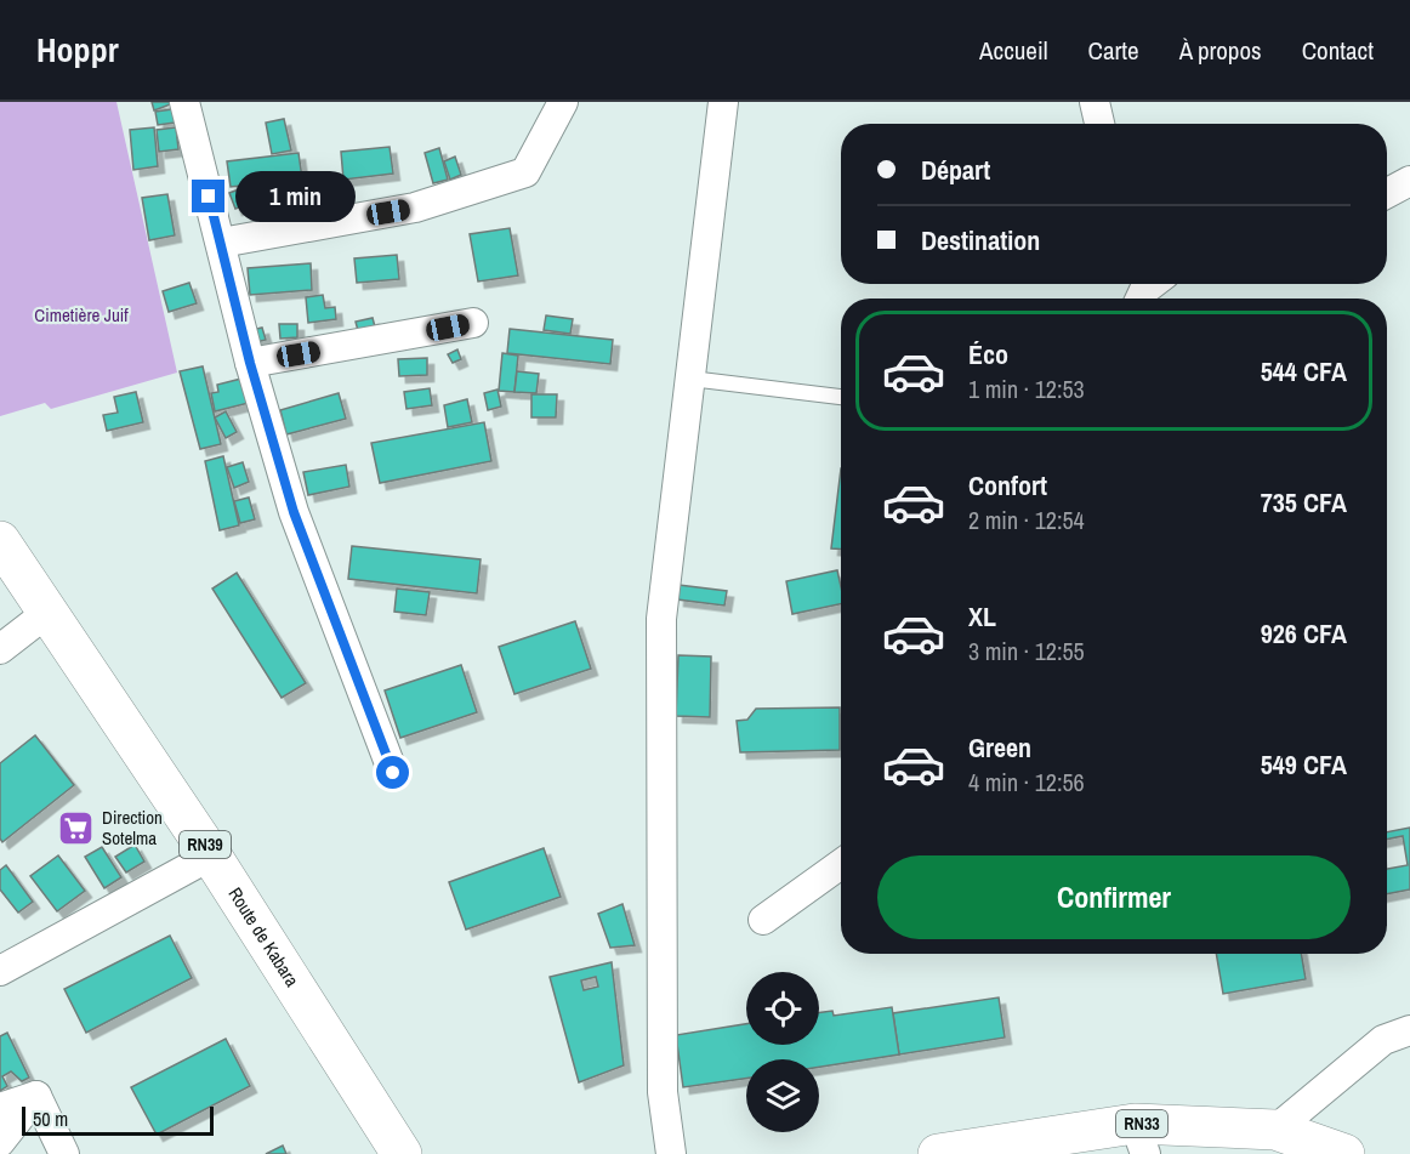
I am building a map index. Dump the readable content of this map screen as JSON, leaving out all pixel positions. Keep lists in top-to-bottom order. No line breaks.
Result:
{"streets":{"main road":["RN39","Route de Kabara","RN33"]},"parks":["Cimetière Juif"],"places":{"supermarket":["Direction Sotelma"]},"scale_bar":"50 m","page":{"header":"Hoppr","nav":["Accueil","Carte","À propos","Contact"],"banner":["Départ","Destination"],"bubble":"1 min","list":[{"name":"Éco","note":"1 min · 12:53","value":"544 CFA"},{"name":"Confort","note":"2 min · 12:54","value":"735 CFA"},{"name":"XL","note":"3 min · 12:55","value":"926 CFA"},{"name":"Green","note":"4 min · 12:56","value":"549 CFA"}],"buttons":"Confirmer","scale":"50 m"}}
